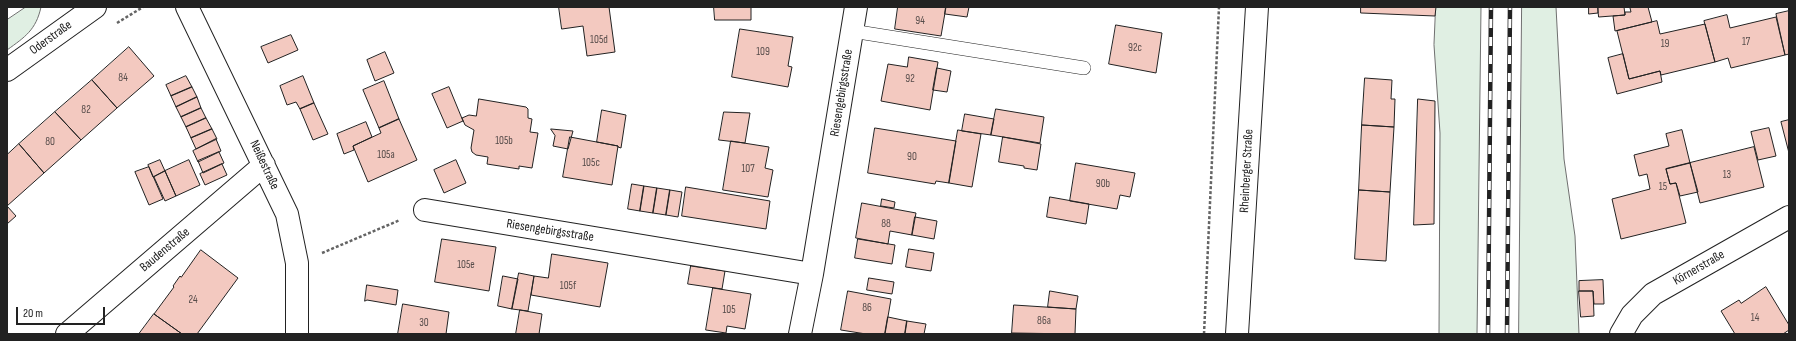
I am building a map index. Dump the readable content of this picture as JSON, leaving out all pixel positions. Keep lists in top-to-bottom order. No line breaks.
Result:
{"streets":{"street":["Oderstraße","Riesengebirgsstraße","Neißestraße","Rheinberger Straße","Baudenstraße","Körnerstraße"]},"crossings":[["Neißestraße","Baudenstraße"]],"house_numbers":["94","105d","17","19","92c","109","84","92","82","105b","80","105a","90","105c","107","13","90b","15","88","105e","105f","24","86","105","14","86a","30"],"scale_bar":"20 m"}
